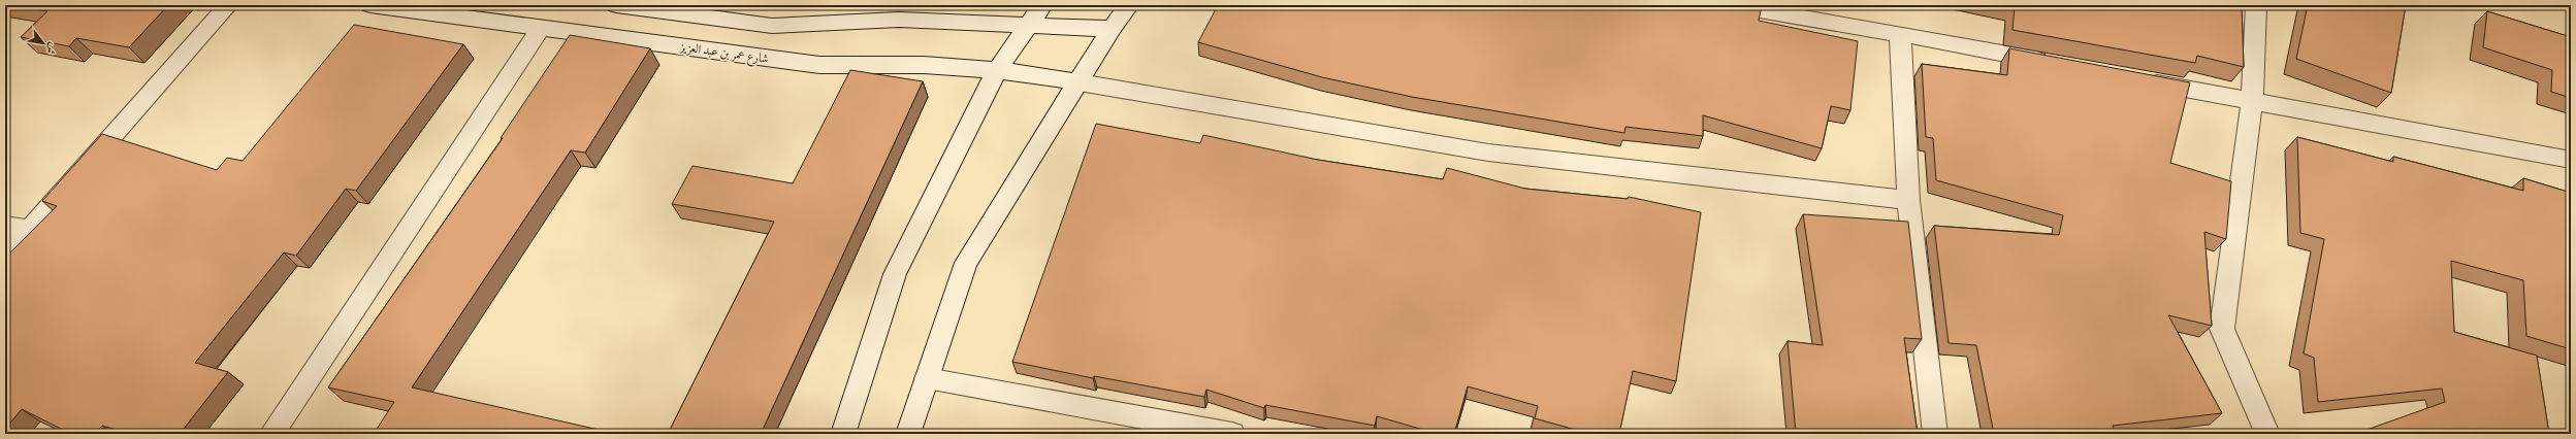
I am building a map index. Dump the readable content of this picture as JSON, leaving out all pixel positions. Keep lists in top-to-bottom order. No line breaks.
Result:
{"streets":{"street":["شارع عمر بن عبد العزيز"]},"north":"bottom right"}
